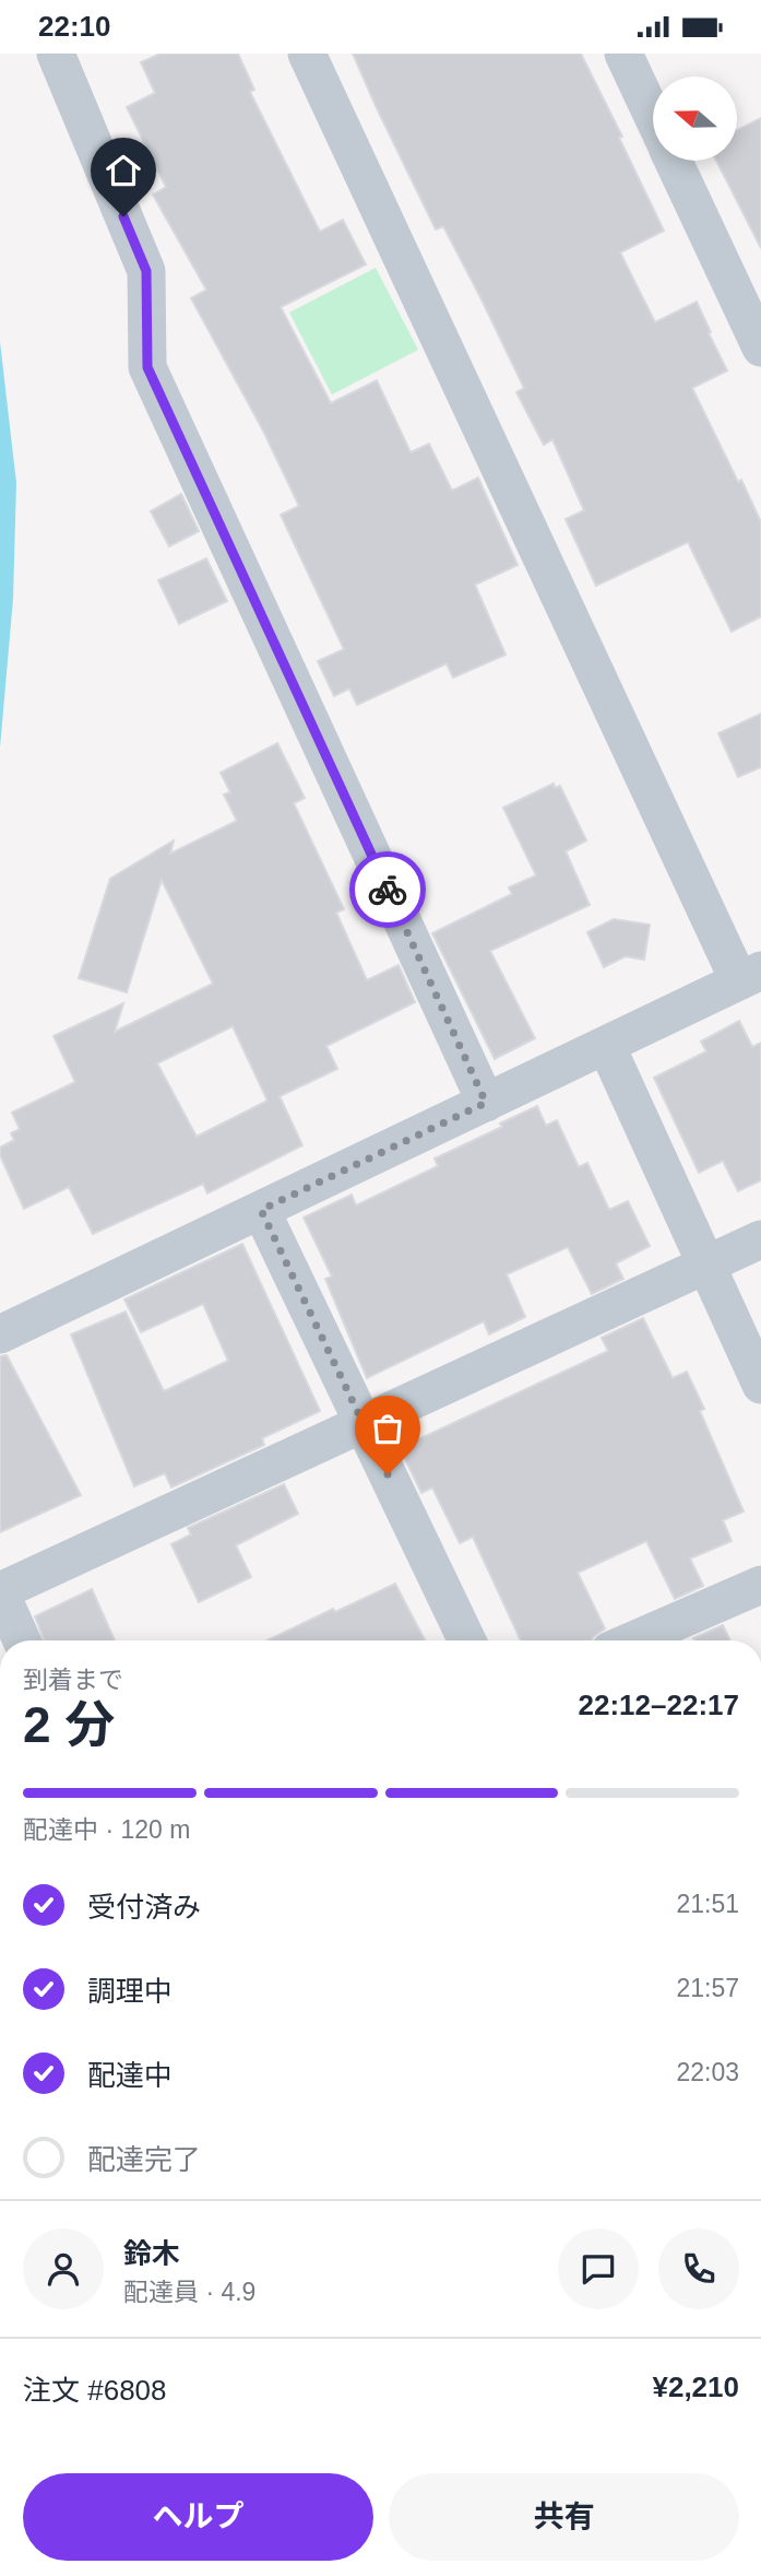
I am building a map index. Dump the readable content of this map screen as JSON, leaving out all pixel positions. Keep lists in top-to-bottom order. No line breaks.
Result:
{"north":"left","page":{"status":"22:10","heading":["2 分","到着まで","22:12–22:17"],"panel":["鈴木","配達員 · 4.9","注文 #6808","¥2,210"],"bar":"配達中 · 120 m","list":[["受付済み","21:51"],["調理中","21:57"],["配達中","22:03"],"配達完了"],"buttons":["ヘルプ","共有"]}}
